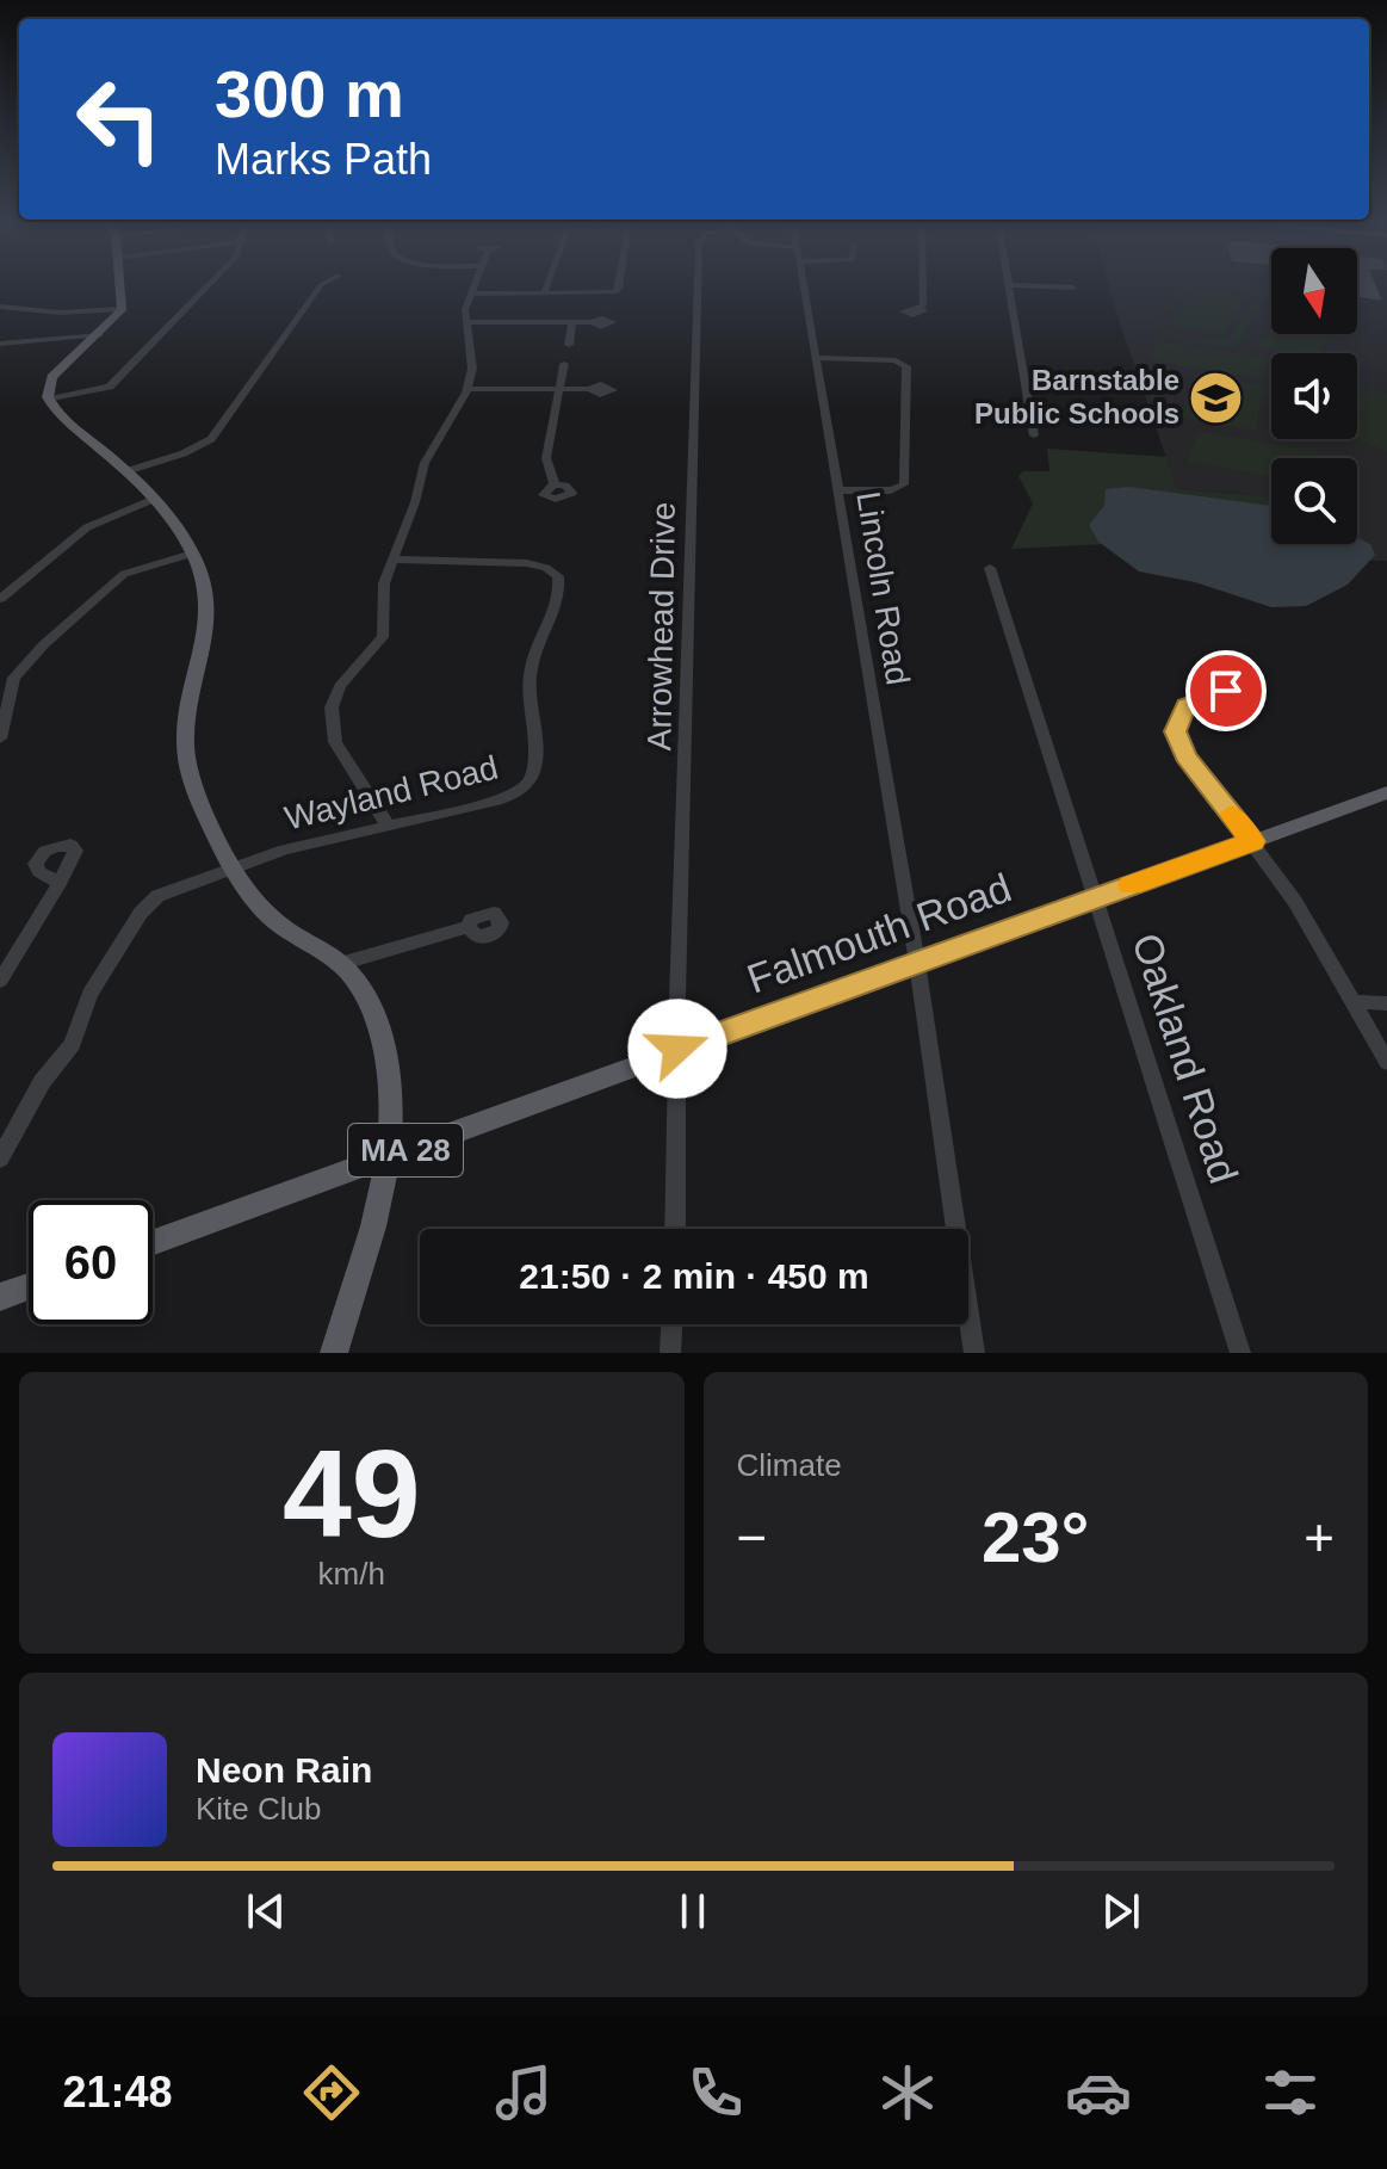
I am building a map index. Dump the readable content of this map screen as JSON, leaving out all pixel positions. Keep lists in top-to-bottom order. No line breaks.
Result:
{"streets":{"main road":["Falmouth Road","MA 28"],"street":["Lincoln Road","Arrowhead Drive","Wayland Road","Oakland Road"]},"crossings":[["Lincoln Road","Falmouth Road"],["Arrowhead Drive","Falmouth Road"],["Falmouth Road","Oakland Road"]],"places":{"school or university":["Barnstable Public Schools"]},"north":"bottom","page":{"turn":["300 m","Marks Path"],"limit":"60","trip":"21:50 · 2 min · 450 m","tile":[["49","km/h"],"Climate"],"heat":["−","23°","+"],"song":["Neon Rain","Kite Club"],"tabs":"21:48"}}
